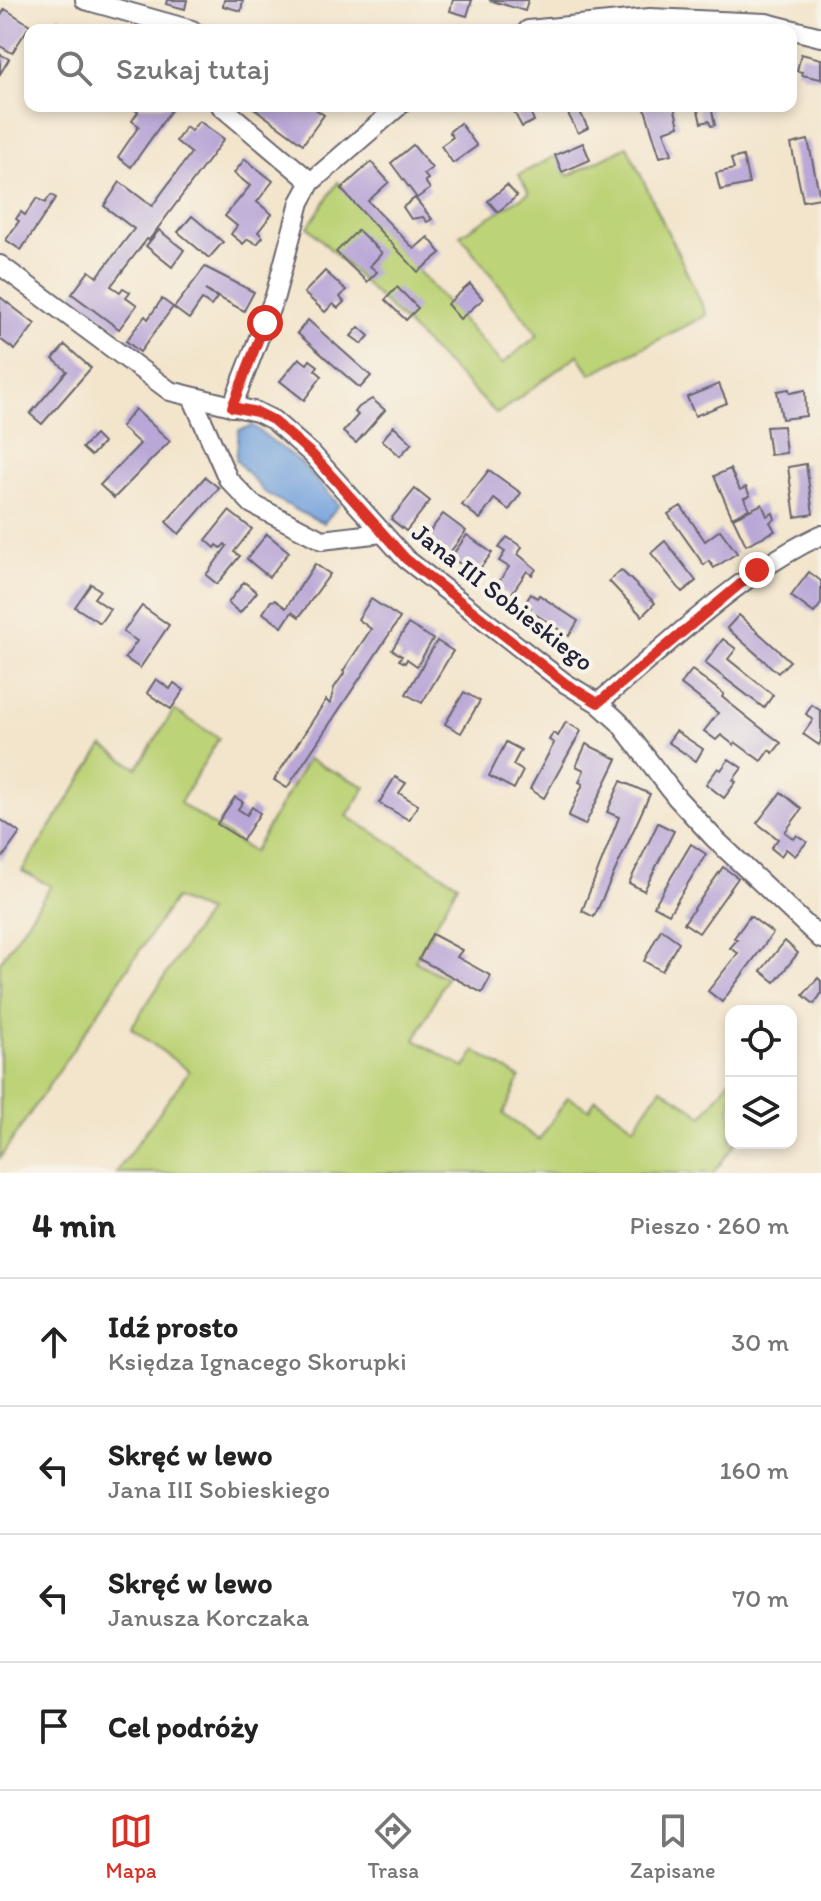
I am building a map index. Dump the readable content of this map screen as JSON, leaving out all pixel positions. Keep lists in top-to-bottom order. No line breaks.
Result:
{"streets":{"street":["Jana III Sobieskiego"]},"page":{"search":"Szukaj tutaj","heading":["4 min","Pieszo · 260 m"],"list":[["Idź prosto","Księdza Ignacego Skorupki","30 m"],["Skręć w lewo","Jana III Sobieskiego","160 m"],["Skręć w lewo","Janusza Korczaka","70 m"],"Cel podróży"],"nav":["Mapa","Trasa","Zapisane"]}}
